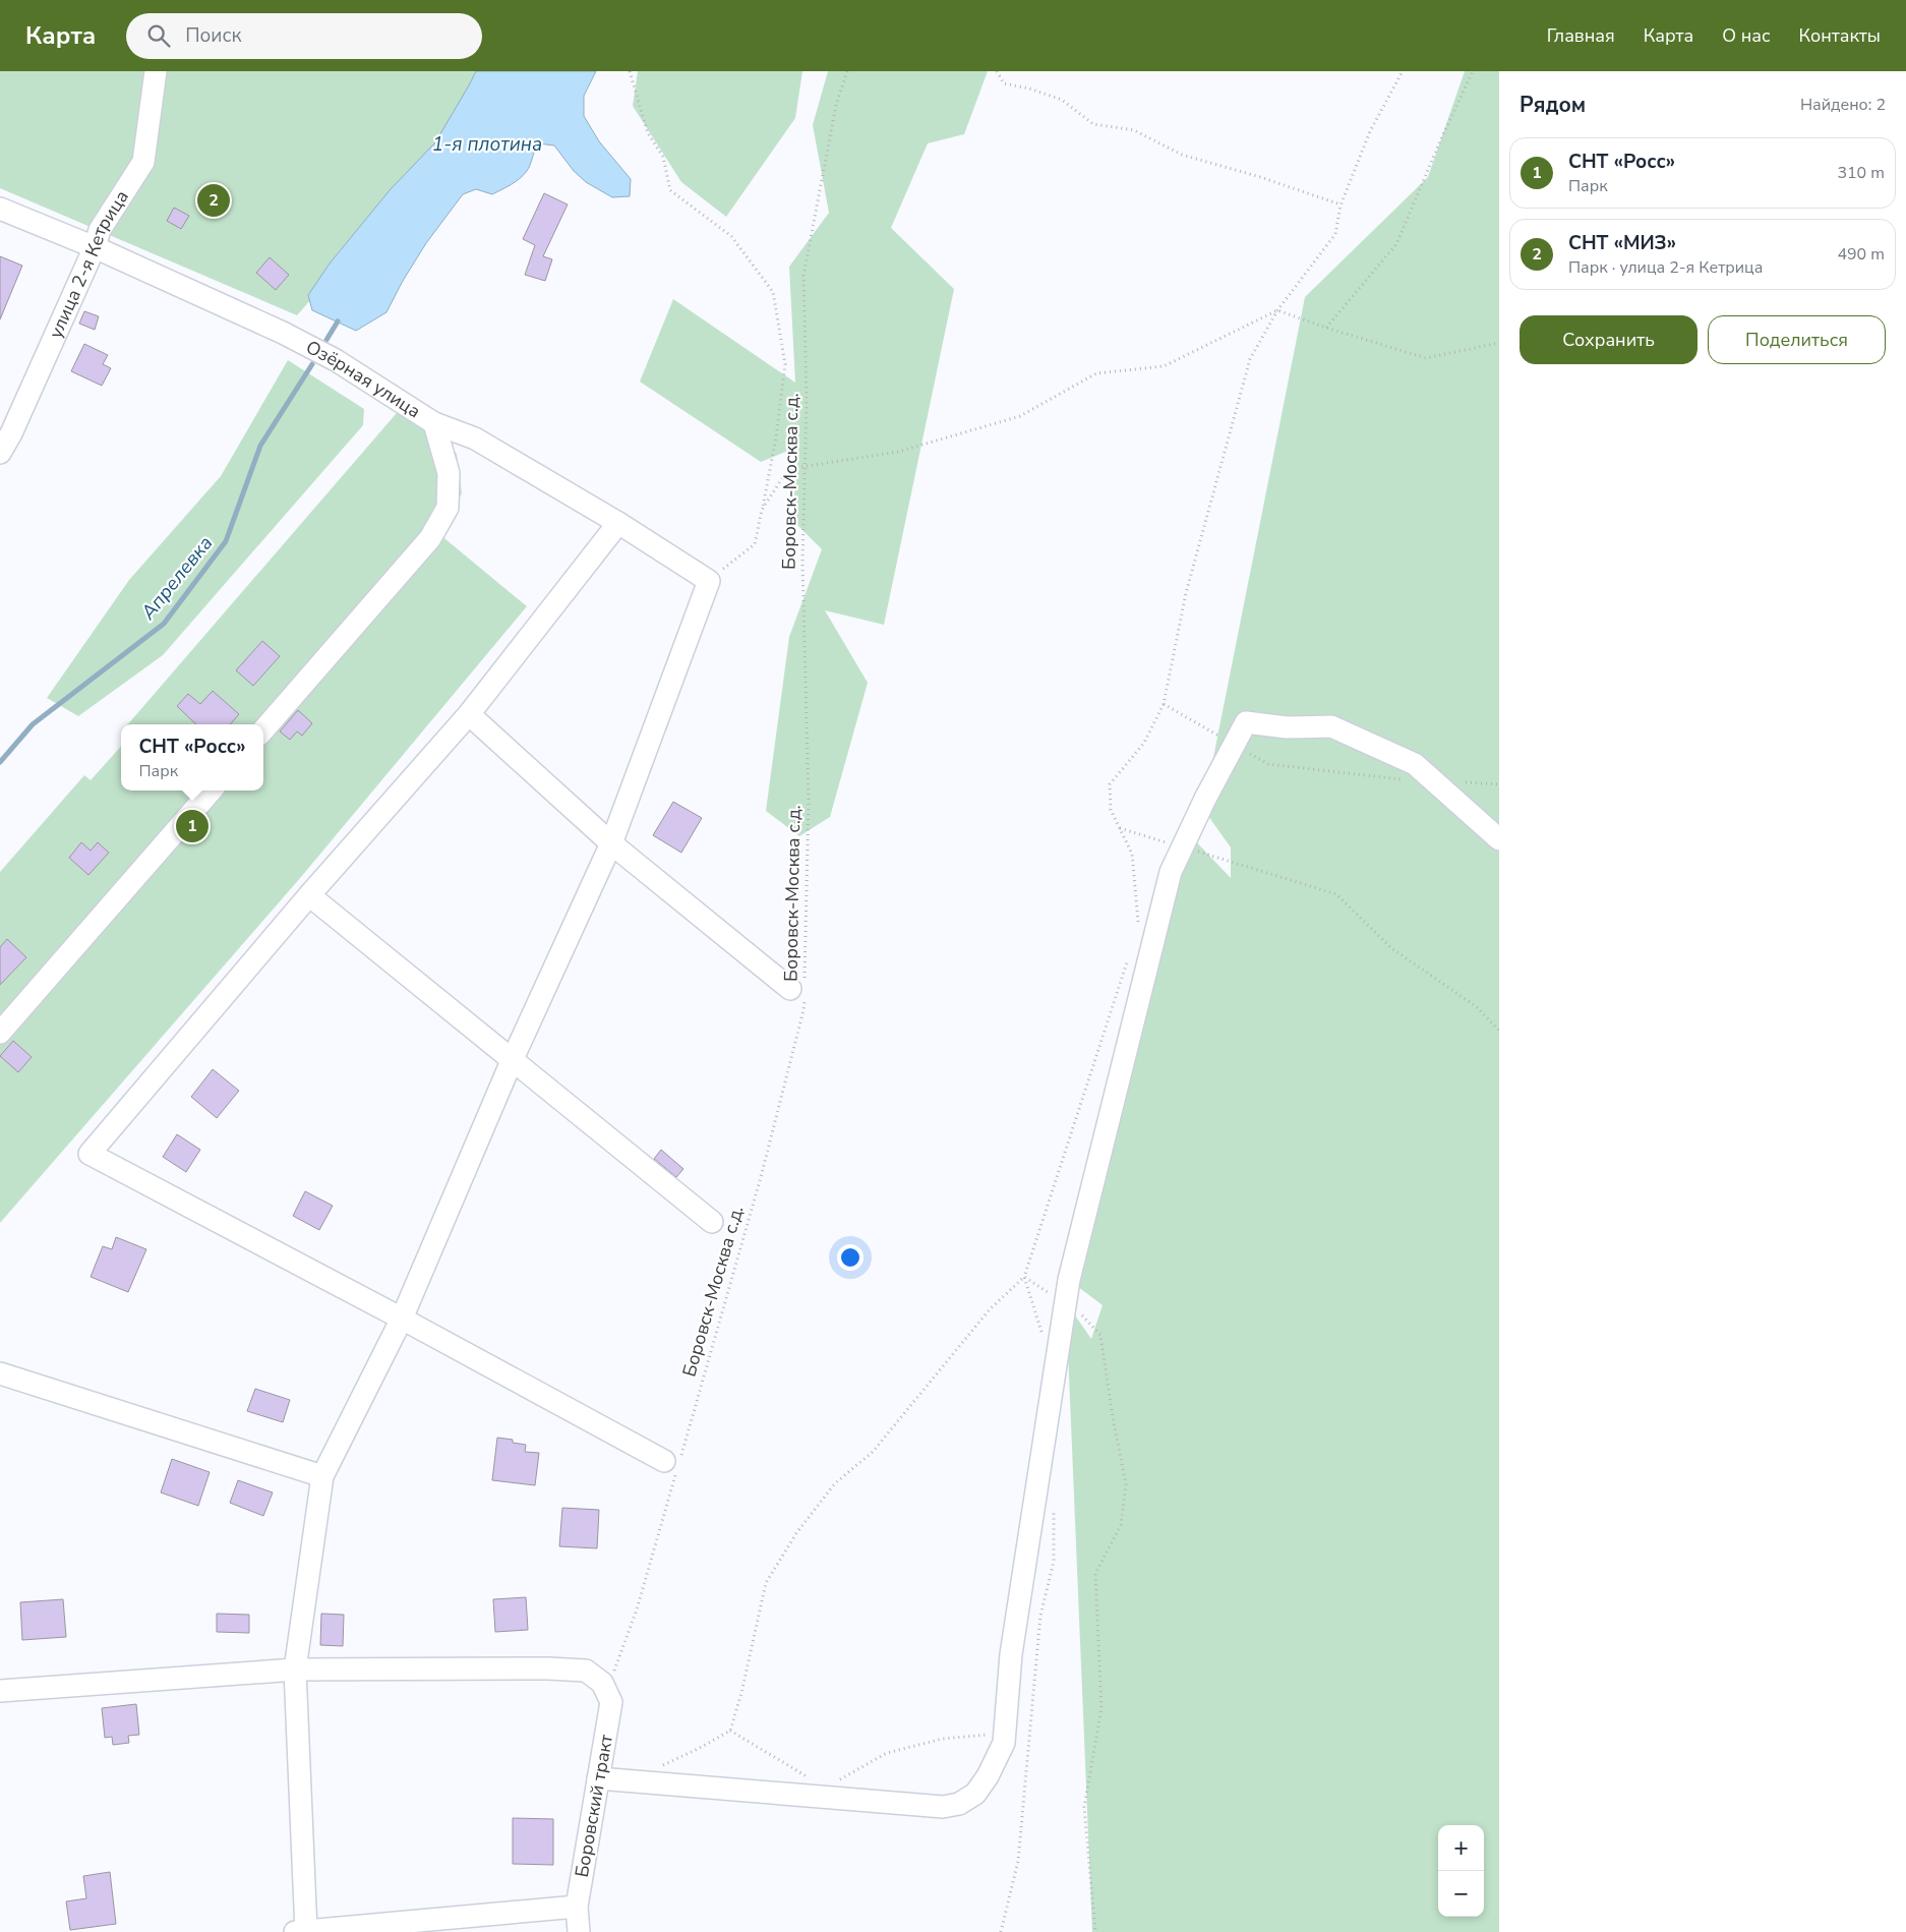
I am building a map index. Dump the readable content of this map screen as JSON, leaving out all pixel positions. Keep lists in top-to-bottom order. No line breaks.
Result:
{"streets":{"street":["улица 2-я Кетрица","Озёрная улица","Боровский тракт"],"path":["Боровск-Москва с.д."]},"crossings":[["улица 2-я Кетрица","Озёрная улица"],["Боровск-Москва с.д.","Боровский тракт"]],"water":["1-я плотина","Апрелевка"],"page":{"header":"Карта","search":"Поиск","nav":["Главная","Карта","О нас","Контакты"],"heading":["Рядом","Найдено: 2"],"list":[{"mark":"1","name":"СНТ «Росс»","note":"Парк","value":"310 m"},{"mark":"2","name":"СНТ «МИЗ»","note":"Парк · улица 2-я Кетрица","value":"490 m"}],"pins":["2","1"],"buttons":["Сохранить","Поделиться"],"popup":["СНТ «Росс»","Парк"],"map_buttons":["+","−"]}}
